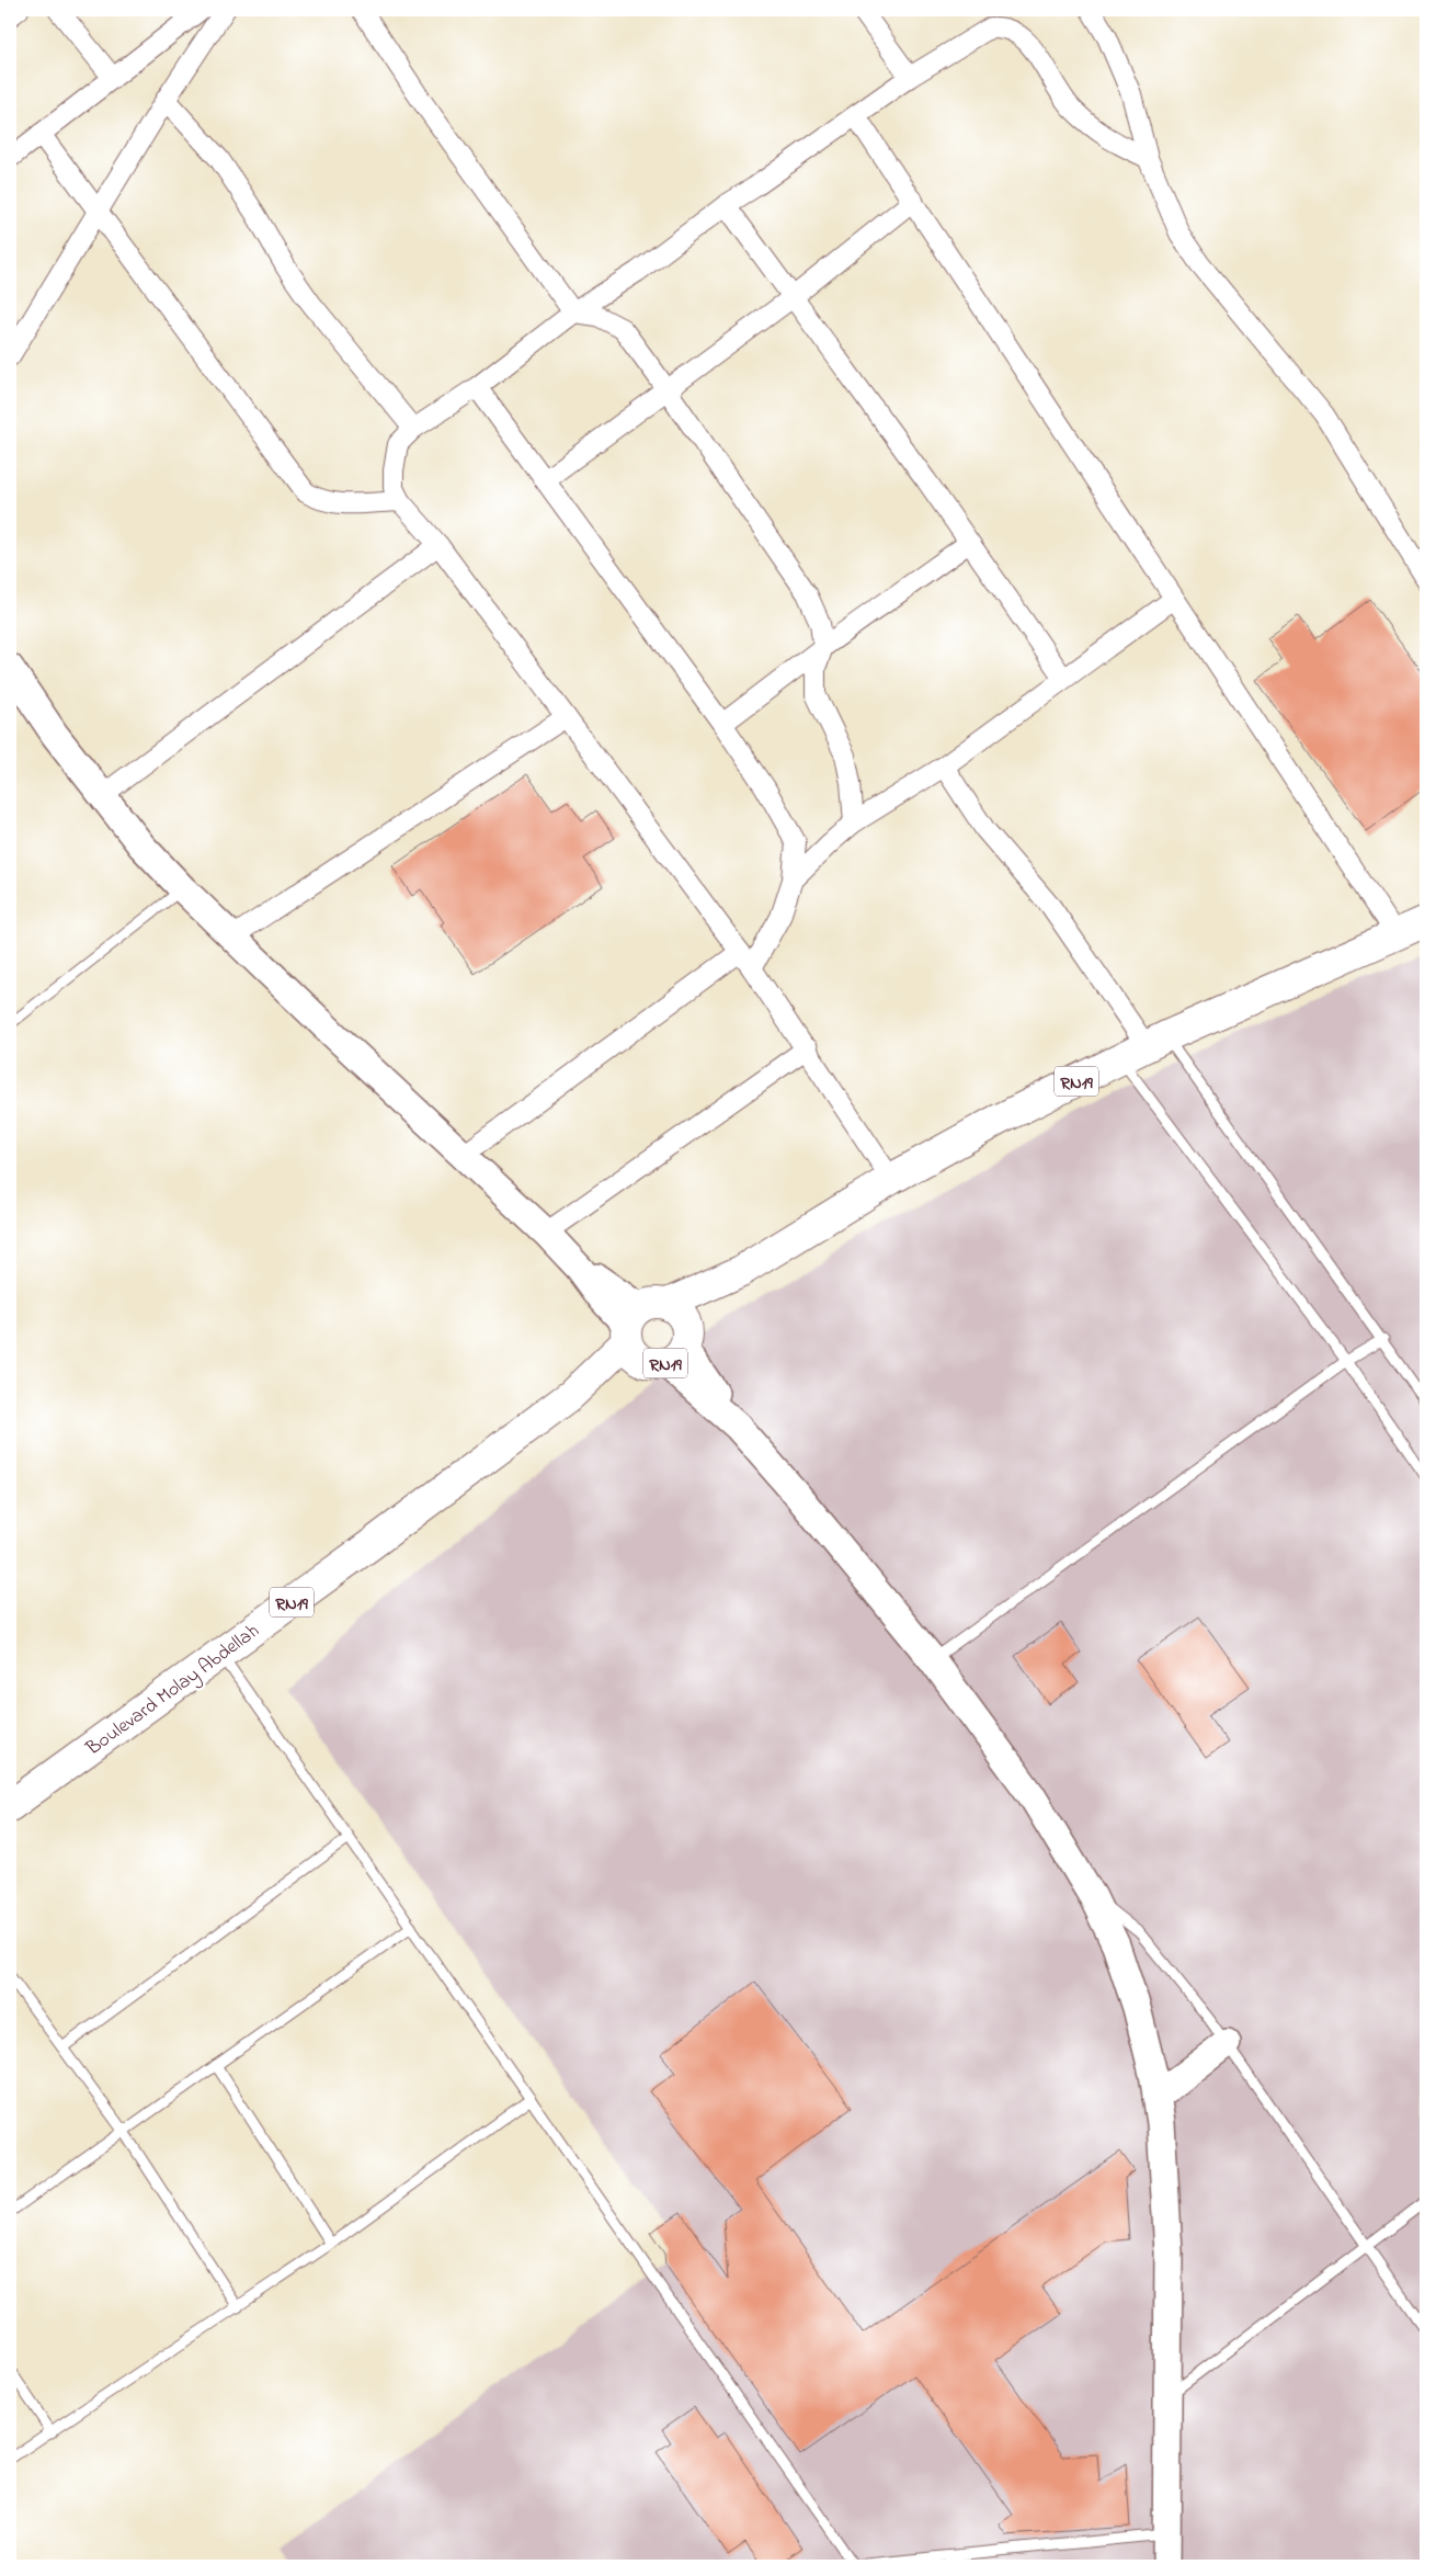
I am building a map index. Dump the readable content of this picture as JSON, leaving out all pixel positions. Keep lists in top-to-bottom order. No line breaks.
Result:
{"streets":{"main road":["RN19","Boulevard Molay Abdellah"]},"crossings":[["RN19","Boulevard Molay Abdellah"]]}
